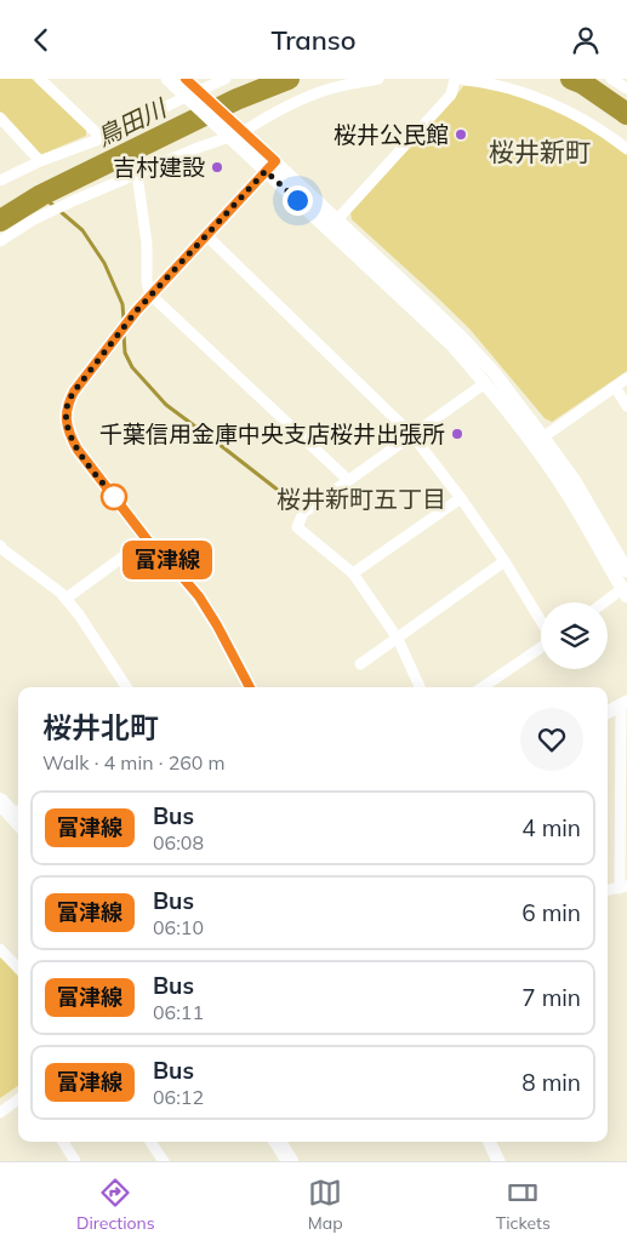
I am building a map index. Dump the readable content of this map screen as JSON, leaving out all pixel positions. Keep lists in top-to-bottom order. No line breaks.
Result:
{"districts":["桜井新町","桜井新町五丁目"],"water":["鳥田川"],"places":["桜井公民館","吉村建設","千葉信用金庫中央支店桜井出張所"],"lines":["bus line 富津線"],"page":{"header":"Transo","on_map":"富津線","heading":["桜井北町","Walk · 4 min · 260 m"],"list":[{"mark":"富津線","name":"Bus","note":"06:08","value":"4 min"},{"mark":"富津線","name":"Bus","note":"06:10","value":"6 min"},{"mark":"富津線","name":"Bus","note":"06:11","value":"7 min"},{"mark":"富津線","name":"Bus","note":"06:12","value":"8 min"}],"tabs":["Directions","Map","Tickets"]}}
